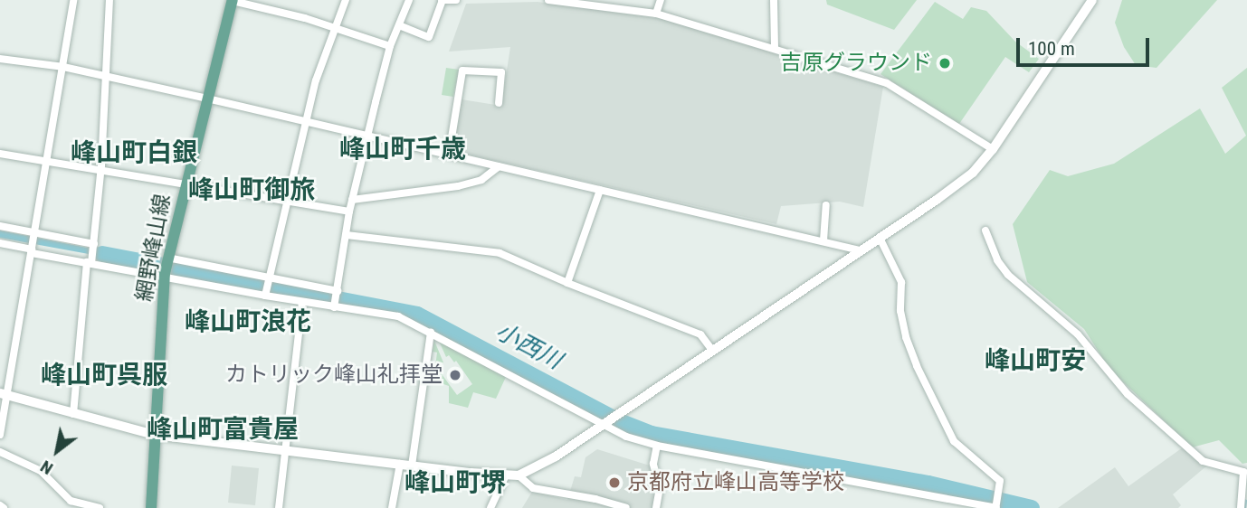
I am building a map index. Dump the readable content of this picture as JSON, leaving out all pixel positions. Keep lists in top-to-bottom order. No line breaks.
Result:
{"streets":{"main road":["網野峰山線"]},"districts":["峰山町千歳","峰山町白銀","峰山町御旅","峰山町浪花","峰山町安","峰山町呉服","峰山町富貴屋","峰山町堺"],"water":["小西川"],"places":["吉原グラウンド","カトリック峰山礼拝堂","京都府立峰山高等学校"],"scale_bar":"100 m","north":"bottom left"}
